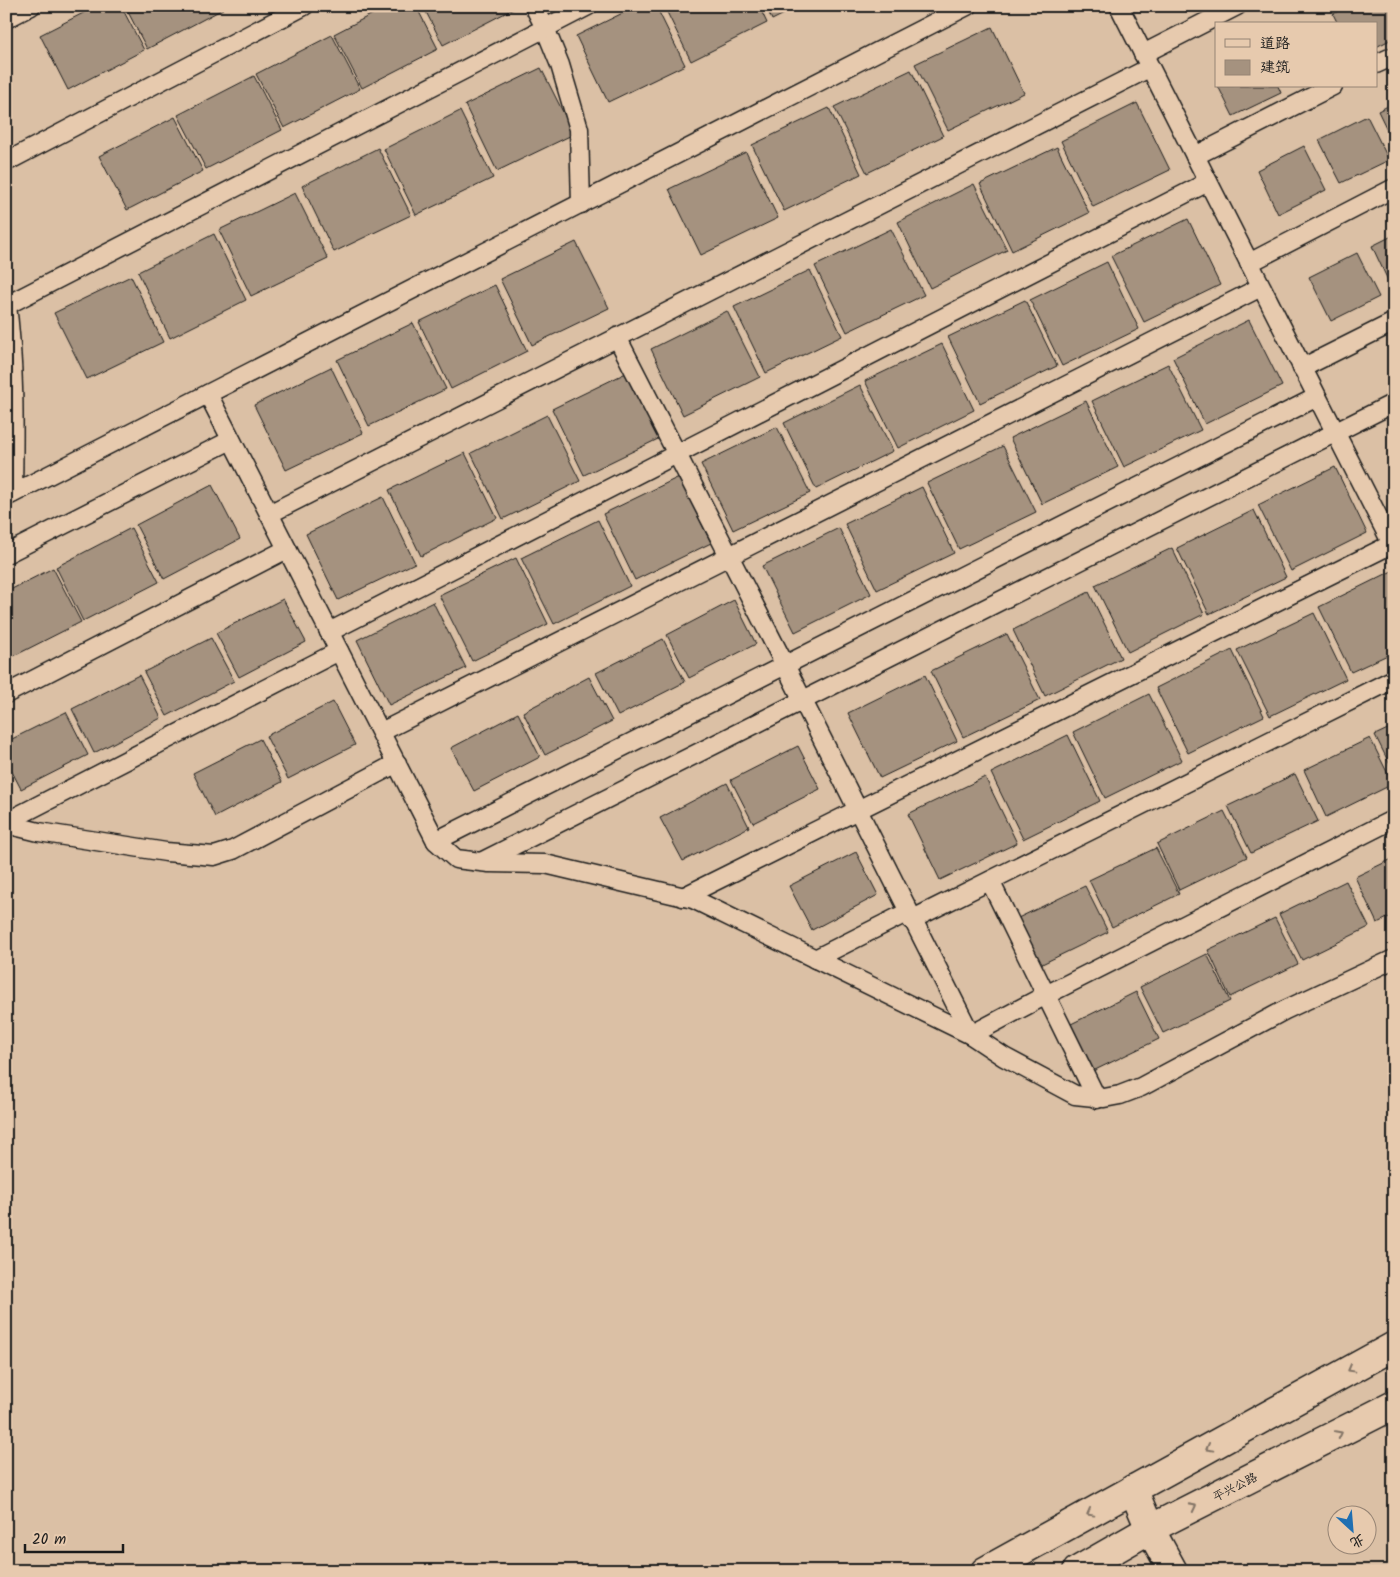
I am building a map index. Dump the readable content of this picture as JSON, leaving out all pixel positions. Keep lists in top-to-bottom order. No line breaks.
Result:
{"streets":{"main road":["平兴公路"]},"legend":["道路","建筑"],"scale_bar":"20 m","north":"bottom right"}
